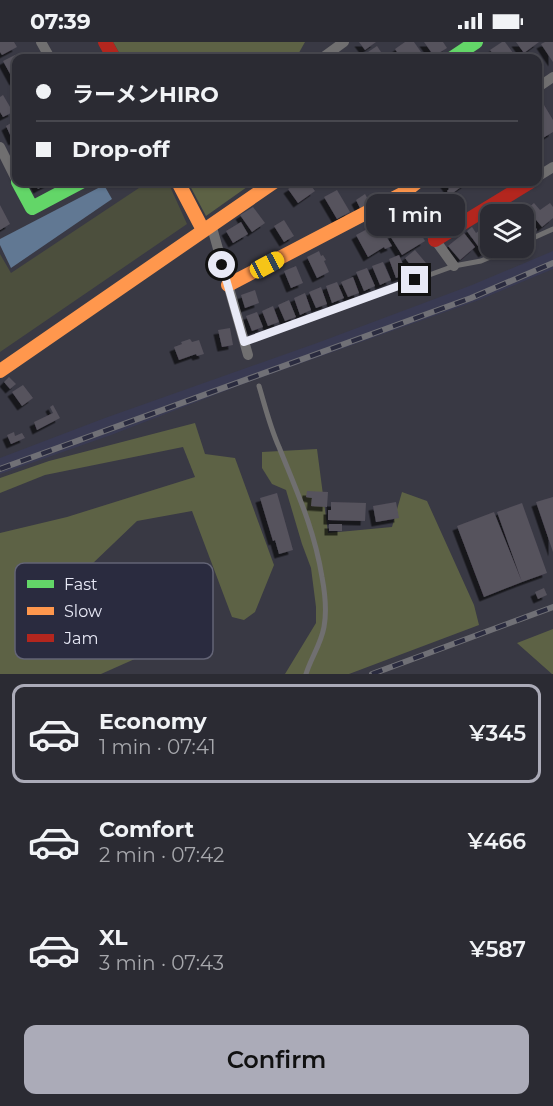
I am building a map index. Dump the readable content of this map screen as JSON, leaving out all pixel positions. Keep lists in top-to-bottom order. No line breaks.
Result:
{"legend":["Fast","Slow","Jam"],"page":{"status":"07:39","banner":["ラーメンHIRO","Drop-off"],"bubble":"1 min","list":[{"name":"Economy","note":"1 min · 07:41","value":"¥345"},{"name":"Comfort","note":"2 min · 07:42","value":"¥466"},{"name":"XL","note":"3 min · 07:43","value":"¥587"}],"buttons":"Confirm"}}
